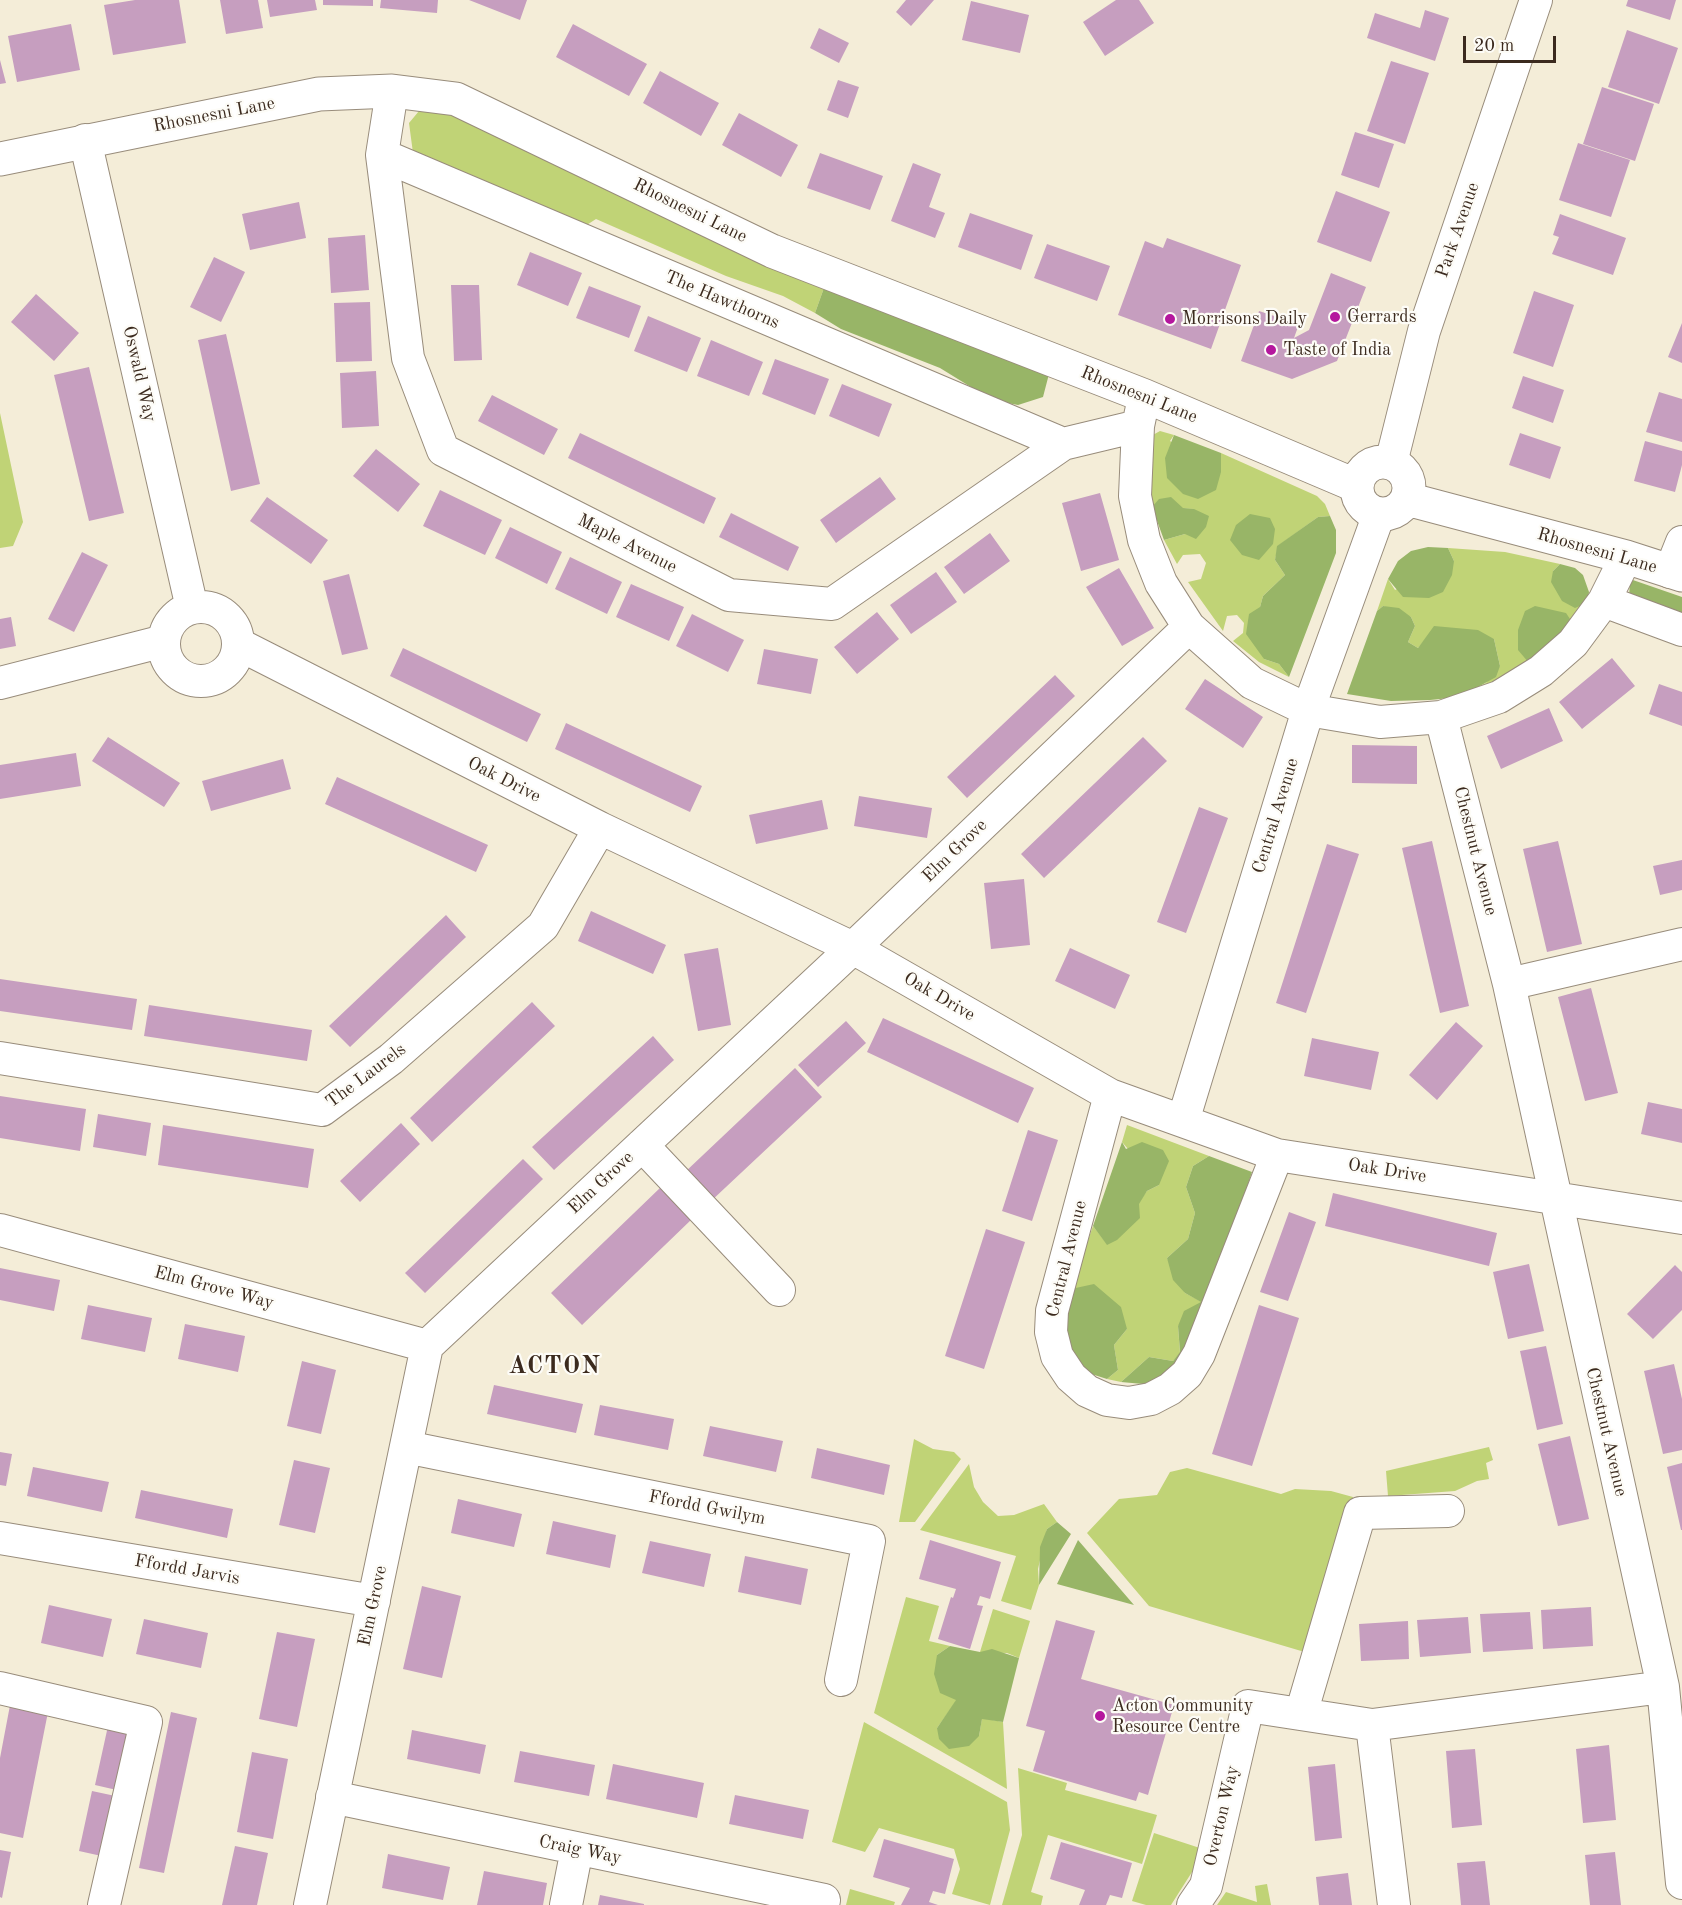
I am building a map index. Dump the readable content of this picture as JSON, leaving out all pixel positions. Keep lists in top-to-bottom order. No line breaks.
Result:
{"streets":{"main road":["Rhosnesni Lane"],"street":["Park Avenue","The Hawthorns","Oswald Way","Maple Avenue","Oak Drive","Central Avenue","Elm Grove","Chestnut Avenue","The Laurels","Elm Grove Way","Ffordd Gwilym","Ffordd Jarvis","Overton Way","Craig Way"]},"crossings":[["Rhosnesni Lane","Park Avenue"],["Rhosnesni Lane","Oswald Way"],["Rhosnesni Lane","Maple Avenue"],["Rhosnesni Lane","Central Avenue"],["Park Avenue","Central Avenue"],["The Hawthorns","Maple Avenue"],["Oswald Way","Oak Drive"],["Oak Drive","Central Avenue"],["Oak Drive","Elm Grove"],["Oak Drive","Chestnut Avenue"],["Oak Drive","The Laurels"],["Elm Grove","Elm Grove Way"],["Elm Grove","Ffordd Gwilym"],["Elm Grove","Ffordd Jarvis"],["Elm Grove","Craig Way"],["Chestnut Avenue","Overton Way"]],"districts":["ACTON"],"places":["Gerrards","Morrisons Daily","Taste of India","Acton Community Resource Centre"],"scale_bar":"20 m"}
